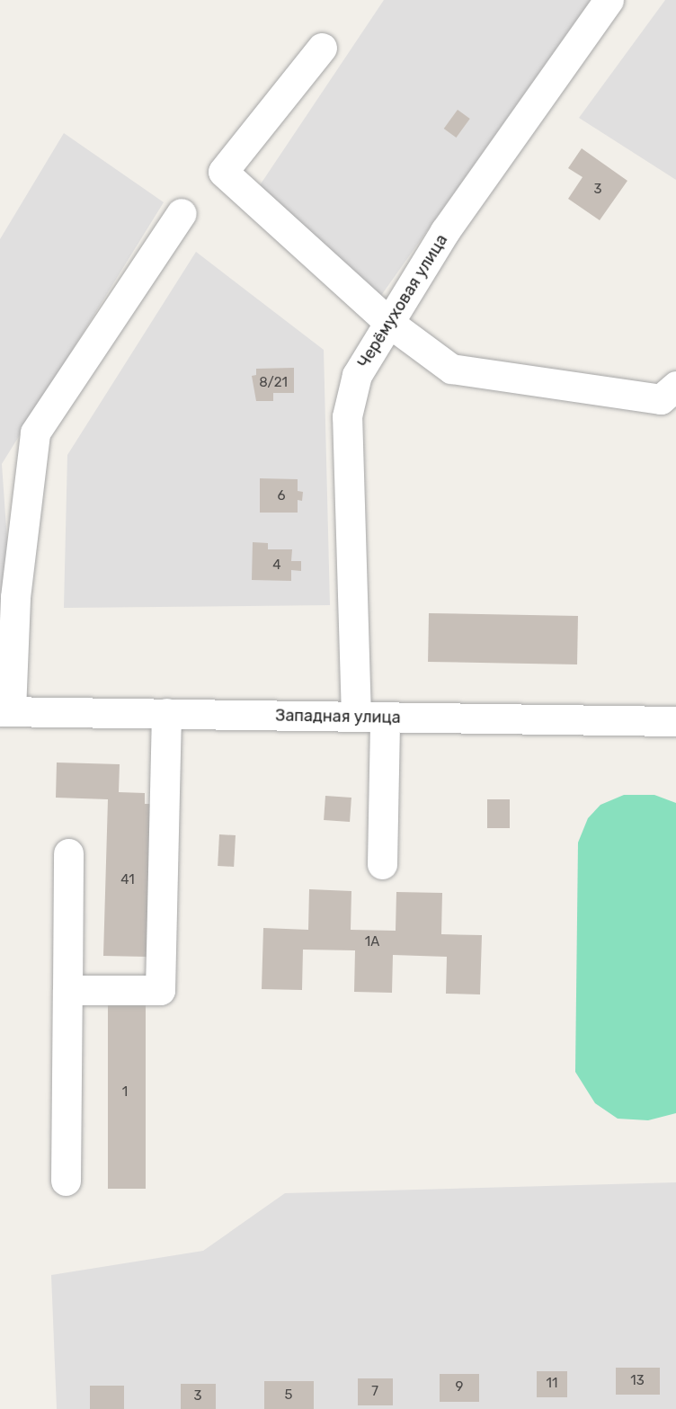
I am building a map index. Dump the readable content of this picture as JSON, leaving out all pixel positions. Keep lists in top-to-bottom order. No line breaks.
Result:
{"streets":{"street":["Черёмуховая улица","Западная улица"]},"crossings":[["Черёмуховая улица","Западная улица"]],"house_numbers":["3","8/21","6","4","41","1А","1","13","11","9","7","5","3"]}
